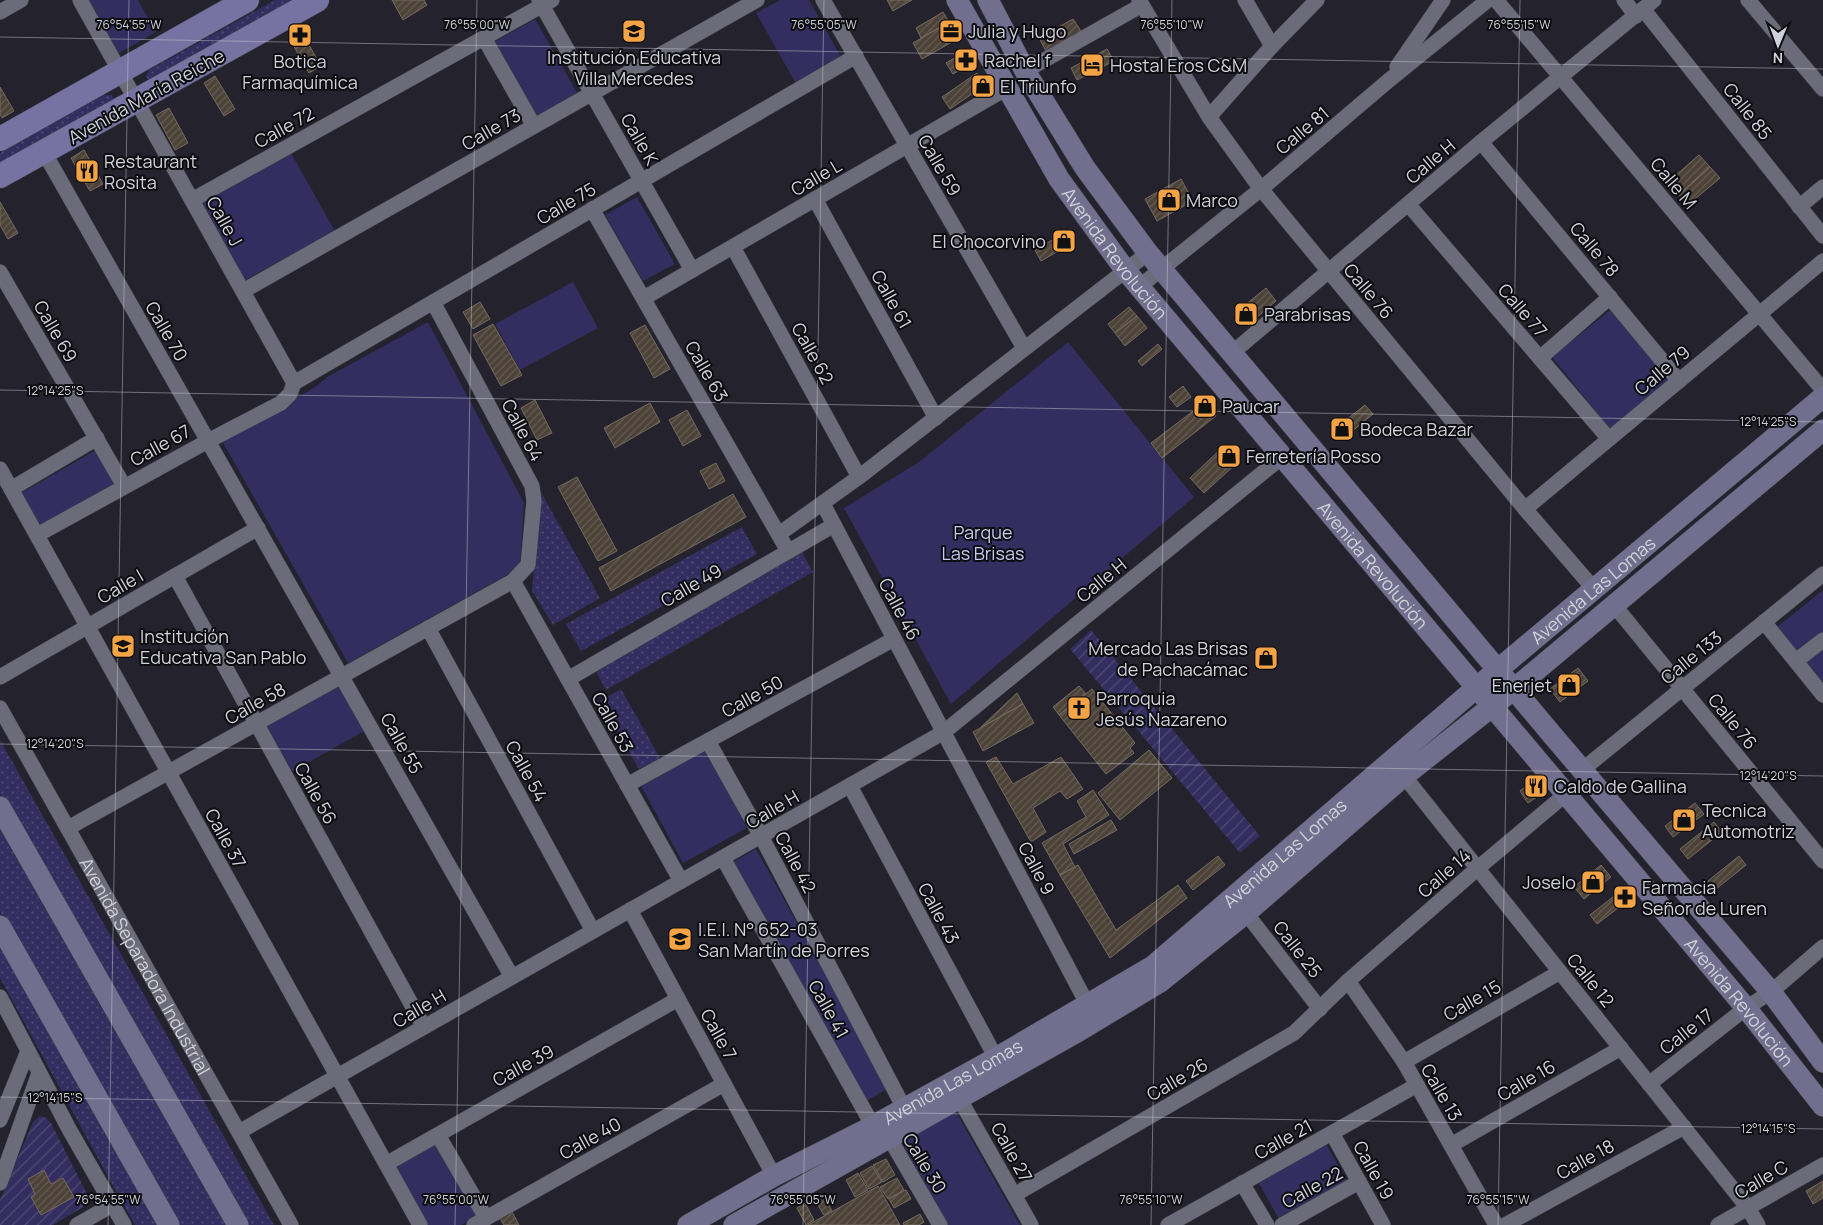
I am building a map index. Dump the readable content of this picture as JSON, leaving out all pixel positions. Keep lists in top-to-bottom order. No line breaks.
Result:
{"streets":{"main road":["Avenida María Reiche"],"street":["Calle 85","Calle 72","Calle 73","Calle 81","Calle K","Calle H","Calle 59","Calle L","Calle M","Calle 75","Calle J","Calle 78","Avenida Revolución","Calle 76","Calle 61","Calle 77","Calle 69","Calle 70","Calle 62","Calle 79","Calle 63","Calle 64","Calle 67","Calle 49","Calle I","Avenida Las Lomas","Calle 46","Calle 133","Calle 50","Calle 58","Calle 53","Calle 55","Calle 54","Calle 56","Calle 37","Calle 42","Calle 9","Calle 14","Calle 43","Calle 25","Avenida Separadora Industrial","Calle 12","Calle 15","Calle 41","Calle 17","Calle 7","Calle 39","Calle 26","Calle 16","Calle 13","Calle 40","Calle 21","Calle 27","Calle 18","Calle 30","Calle 19","Calle C","Calle 22"]},"crossings":[["Avenida María Reiche","Calle J"],["Avenida María Reiche","Calle 70"],["Calle 85","Calle H"],["Calle 72","Calle K"],["Calle 72","Calle J"],["Calle 73","Calle K"],["Calle 73","Calle J"],["Calle 81","Avenida Revolución"],["Calle 81","Calle 76"],["Calle K","Calle L"],["Calle K","Calle 75"],["Calle H","Calle M"],["Calle H","Calle 78"],["Calle H","Avenida Revolución"],["Calle H","Calle 76"],["Calle H","Calle 77"],["Calle H","Calle 46"],["Calle H","Calle 53"],["Calle H","Calle 55"],["Calle H","Calle 54"],["Calle H","Calle 56"],["Calle H","Calle 37"],["Calle H","Calle 42"],["Calle H","Calle 9"],["Calle H","Calle 43"],["Calle H","Avenida Separadora Industrial"],["Calle H","Calle 41"],["Calle H","Calle 7"],["Calle 59","Calle L"],["Calle 59","Calle 75"],["Calle L","Avenida Revolución"],["Calle L","Calle 61"],["Calle L","Calle 62"],["Calle L","Calle 63"],["Calle M","Calle 79"],["Calle 75","Calle J"],["Calle 75","Calle 63"],["Calle 75","Calle 64"],["Calle 75","Calle 67"],["Calle J","Calle 67"],["Calle 78","Calle 79"],["Avenida Revolución","Avenida Las Lomas"],["Avenida Revolución","Calle 133"],["Avenida Revolución","Calle 14"],["Avenida Revolución","Calle 17"],["Calle 76","Calle 79"],["Calle 76","Avenida Las Lomas"],["Calle 76","Calle 133"],["Calle 77","Calle 79"],["Calle 69","Calle 67"],["Calle 70","Calle 67"],["Calle 70","Calle I"],["Calle 70","Calle 55"],["Calle 63","Calle 49"],["Calle 64","Calle 58"],["Calle 64","Calle 53"],["Calle 67","Calle 37"],["Calle 49","Calle 46"],["Calle 49","Calle 53"],["Calle I","Calle 55"],["Calle I","Calle 56"],["Calle I","Calle 37"],["Avenida Las Lomas","Calle 42"],["Avenida Las Lomas","Calle 9"],["Avenida Las Lomas","Calle 43"],["Avenida Las Lomas","Calle 25"],["Avenida Las Lomas","Calle 12"],["Avenida Las Lomas","Calle 41"],["Avenida Las Lomas","Calle 7"],["Avenida Las Lomas","Calle 27"],["Avenida Las Lomas","Calle 30"],["Calle 46","Calle 50"],["Calle 46","Calle 9"],["Calle 50","Calle 53"],["Calle 50","Calle 42"],["Calle 58","Calle 53"],["Calle 58","Calle 55"],["Calle 58","Calle 54"],["Calle 58","Calle 56"],["Calle 58","Calle 37"],["Calle 58","Avenida Separadora Industrial"],["Calle 37","Calle 39"],["Calle 14","Calle 12"],["Calle 14","Calle 26"],["Calle 14","Calle 13"],["Calle 25","Calle 26"],["Calle 12","Calle 15"],["Calle 12","Calle 17"],["Calle 12","Calle 16"],["Calle 12","Calle 18"],["Calle 12","Calle C"],["Calle 15","Calle 13"],["Calle 41","Calle 30"],["Calle 7","Calle 39"],["Calle 7","Calle 40"],["Calle 26","Calle 13"],["Calle 26","Calle 27"],["Calle 16","Calle 13"],["Calle 13","Calle 21"],["Calle 21","Calle 19"],["Calle 19","Calle 22"]],"parks":["Parque Las Brisas"],"places":{"school or university":["Institución Educativa Villa Mercedes","Institución Educativa San Pablo","I.E.I. N° 652-03 San Martín de Porres"],"office":["Julia y Hugo"],"pharmacy":["Botica Farmaquímica","Rachel f","Farmacia Señor de Luren"],"hotel":["Hostal Eros C&M"],"shop":["El Triunfo","Marco","El Chocorvino","Parabrisas","Paucar","Bodeca Bazar","Ferretería Posso","Mercado Las Brisas de Pachacámac","Enerjet","Tecnica Automotriz","Joselo"],"restaurant":["Restaurant Rosita","Caldo de Gallina"],"church":["Parroquia Jesús Nazareno"]},"north":"bottom","coordinates":["76°54'55\"W","76°55'00\"W","76°55'05\"W","76°55'10\"W","76°55'15\"W","12°14'25\"S","12°14'20\"S","12°14'15\"S"]}
